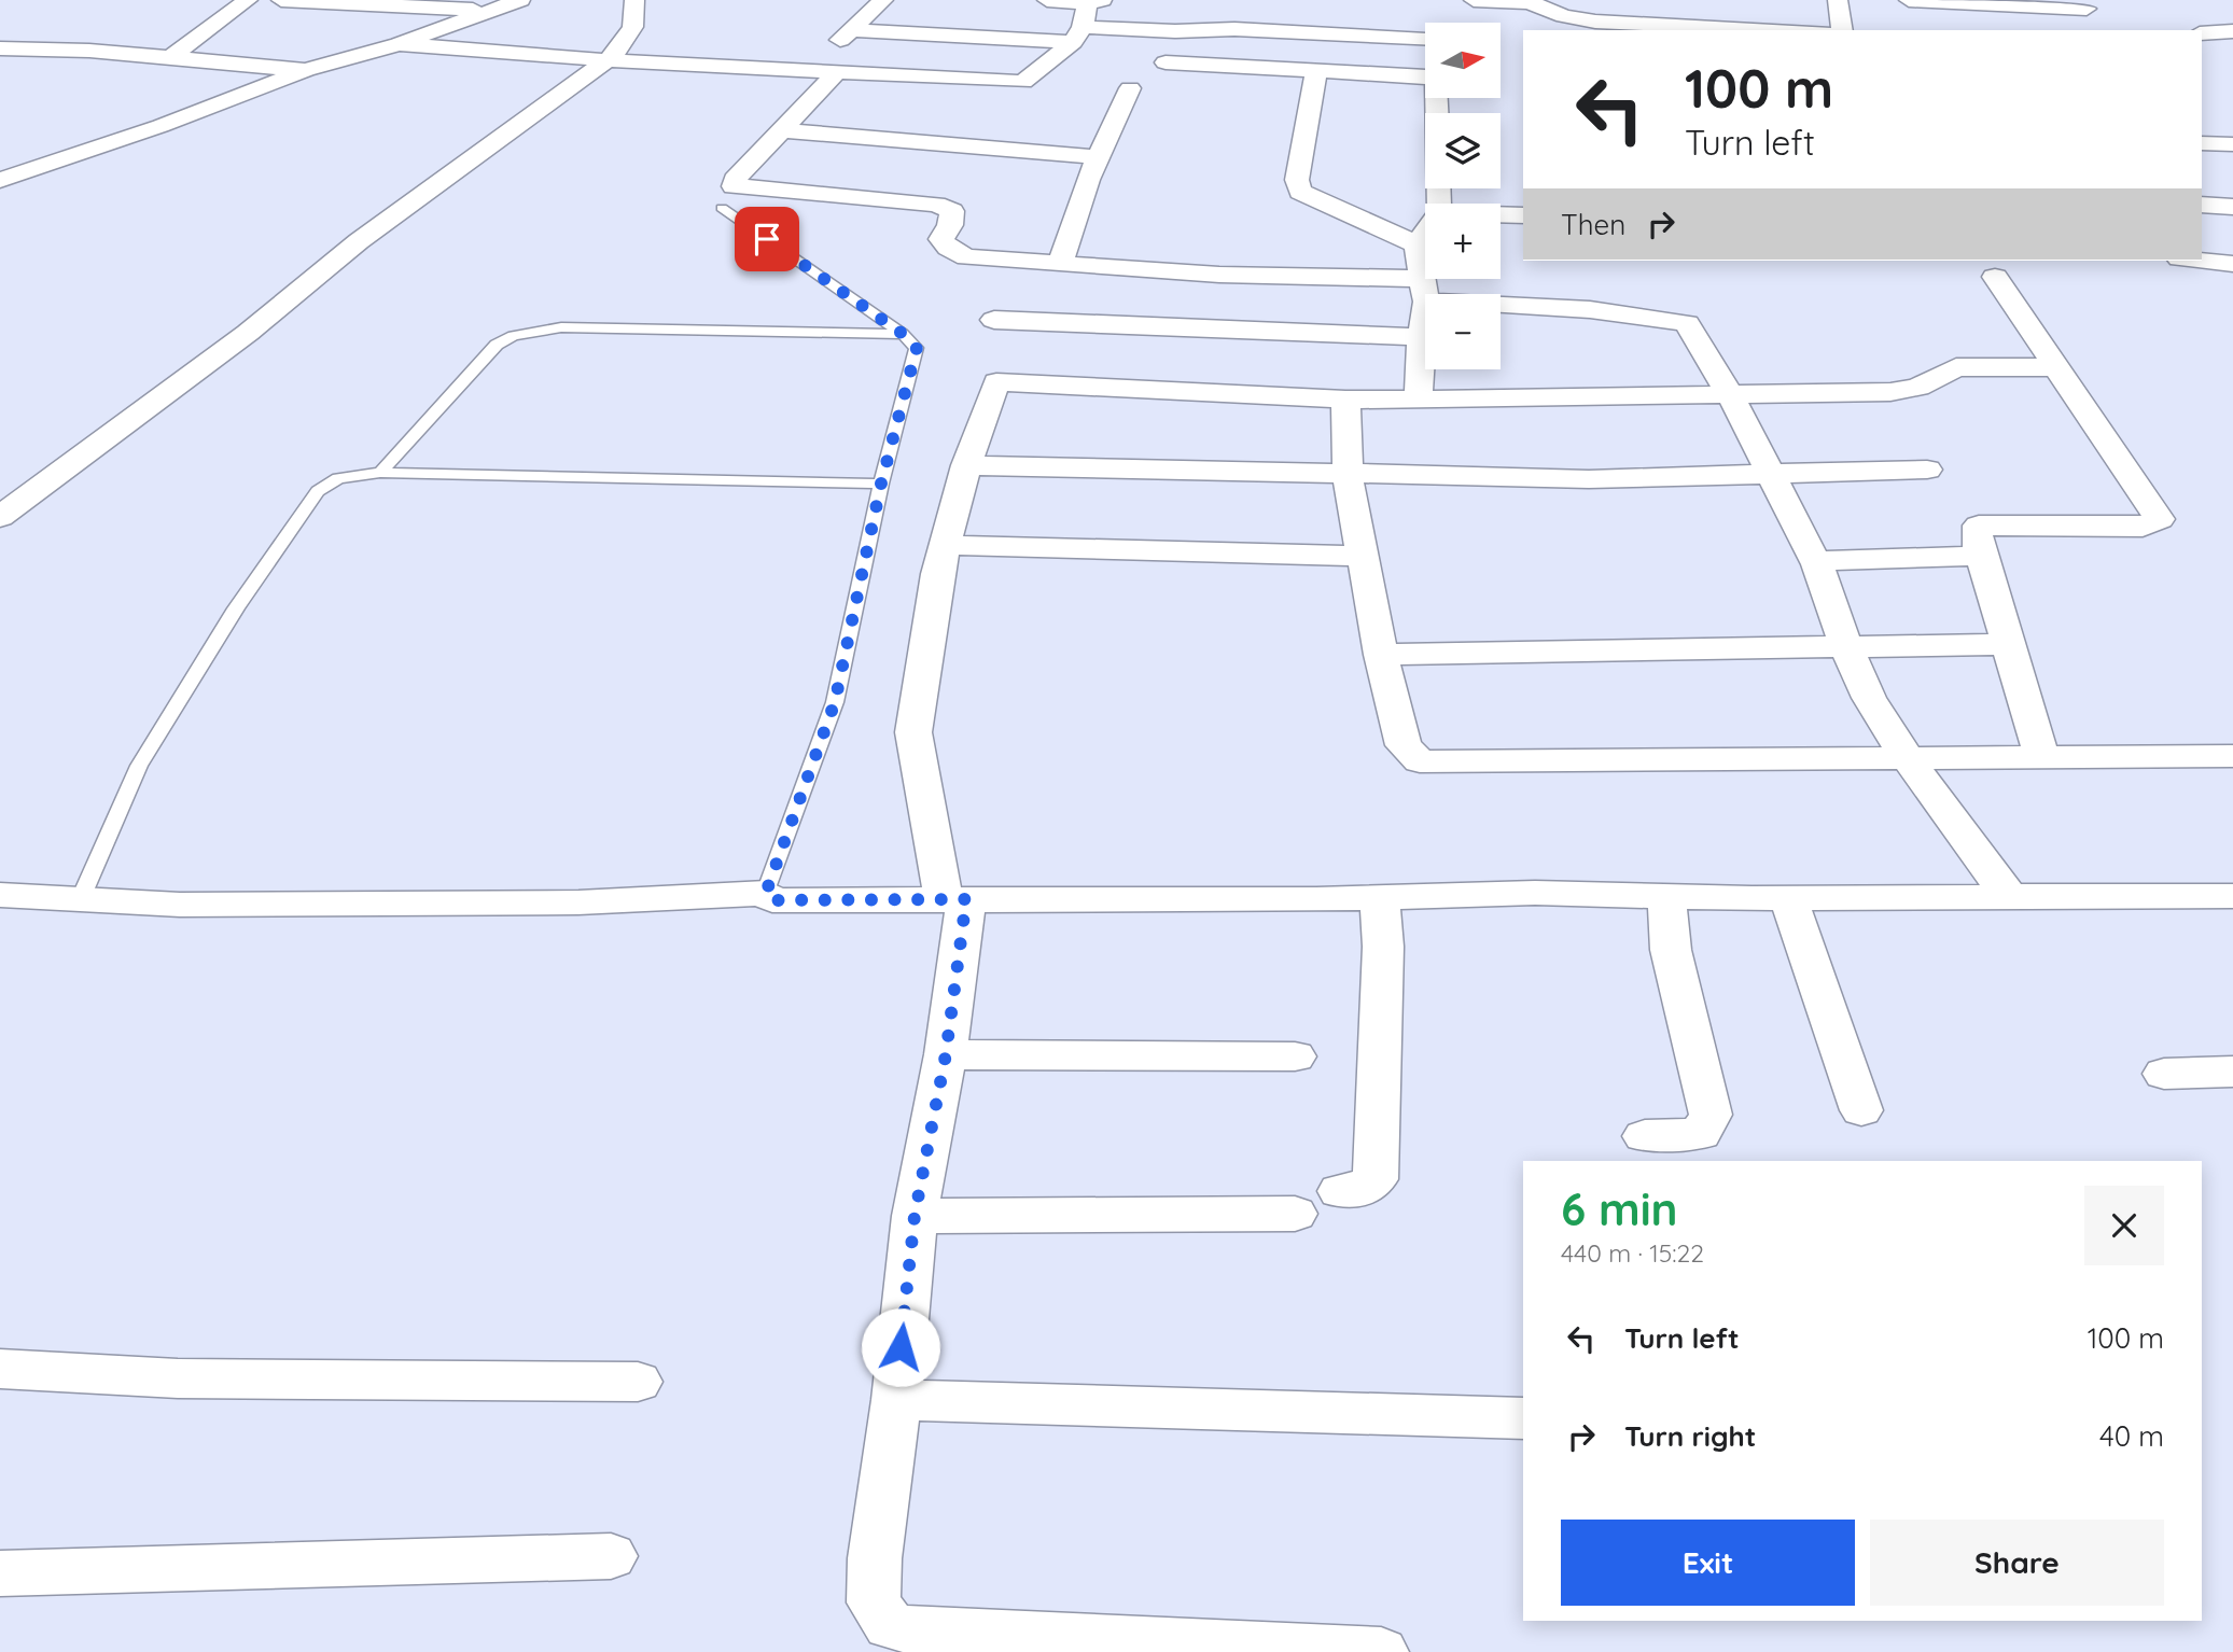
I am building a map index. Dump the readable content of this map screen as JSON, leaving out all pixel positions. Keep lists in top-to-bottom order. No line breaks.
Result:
{"north":"right","page":{"map_buttons":["+","−"],"turn":["100 m","Turn left"],"then":"Then","heading":["6 min","440 m · 15:22"],"list":[{"name":"Turn left","value":"100 m"},{"name":"Turn right","value":"40 m"}],"buttons":["Exit","Share"]}}
